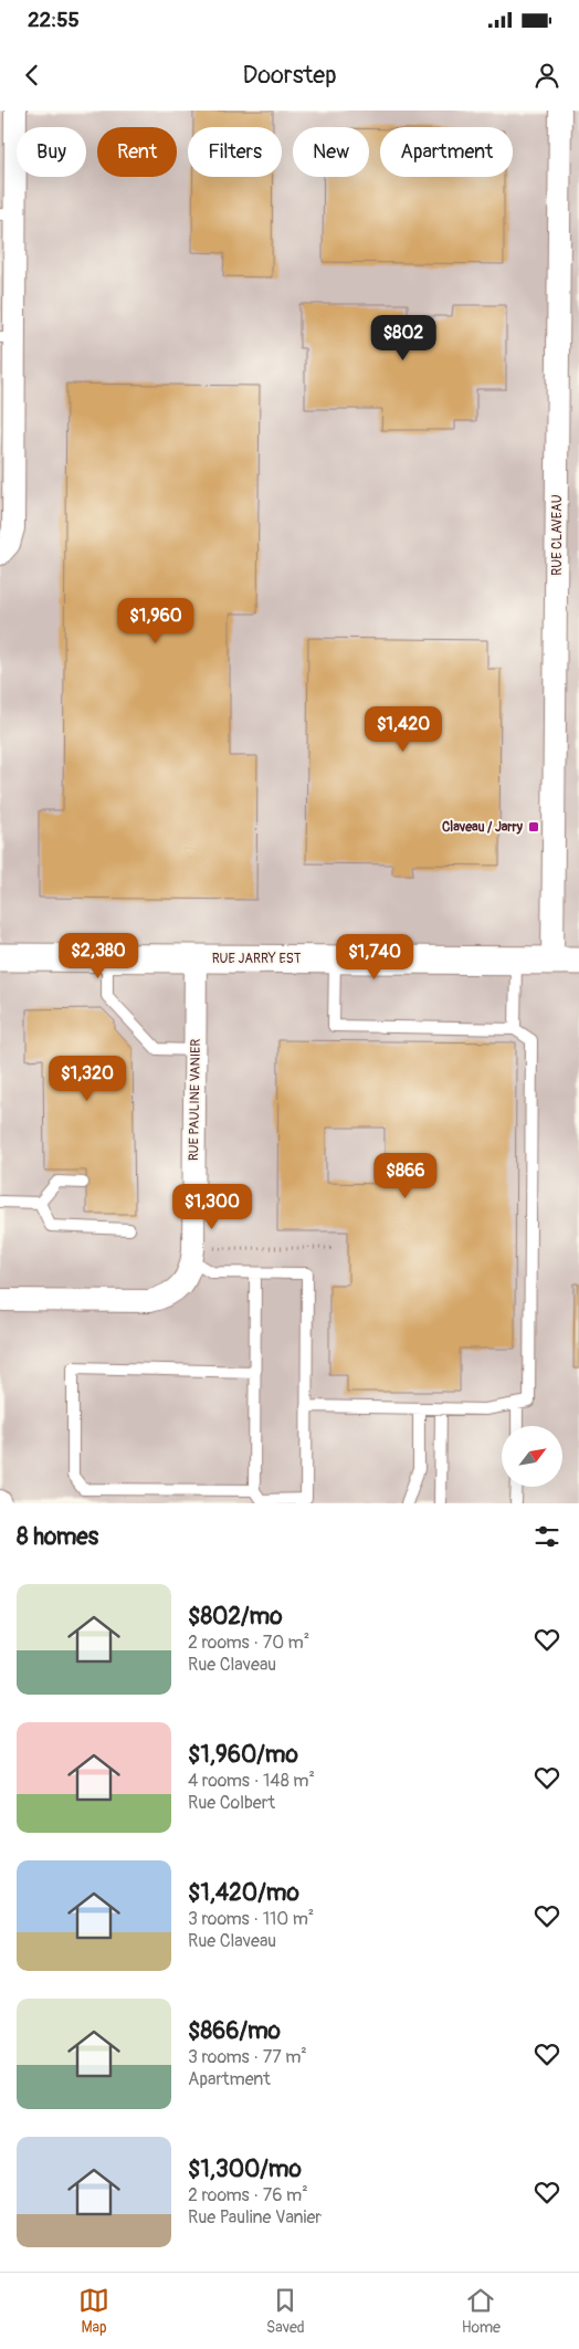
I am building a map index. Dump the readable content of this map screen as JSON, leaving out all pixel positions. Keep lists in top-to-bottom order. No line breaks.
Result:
{"streets":{"street":["RUE CLAVEAU","RUE JARRY EST","RUE PAULINE VANIER"]},"crossings":[["RUE CLAVEAU","RUE JARRY EST"],["RUE JARRY EST","RUE PAULINE VANIER"]],"places":{"transit":["Claveau / Jarry"]},"north":"top right","page":{"status":"22:55","header":"Doorstep","chip":["Buy","Rent","Filters","New","Apartment"],"price":["$802","$1,960","$1,420","$2,380","$1,740","$1,320","$866","$1,300"],"heading":"8 homes","list":[{"name":"$802/mo","note":"2 rooms · 70 m² · Rue Claveau"},{"name":"$1,960/mo","note":"4 rooms · 148 m² · Rue Colbert"},{"name":"$1,420/mo","note":"3 rooms · 110 m² · Rue Claveau"},{"name":"$866/mo","note":"3 rooms · 77 m² · Apartment"},{"name":"$1,300/mo","note":"2 rooms · 76 m² · Rue Pauline Vanier"}],"tabs":["Map","Saved","Home"]}}
